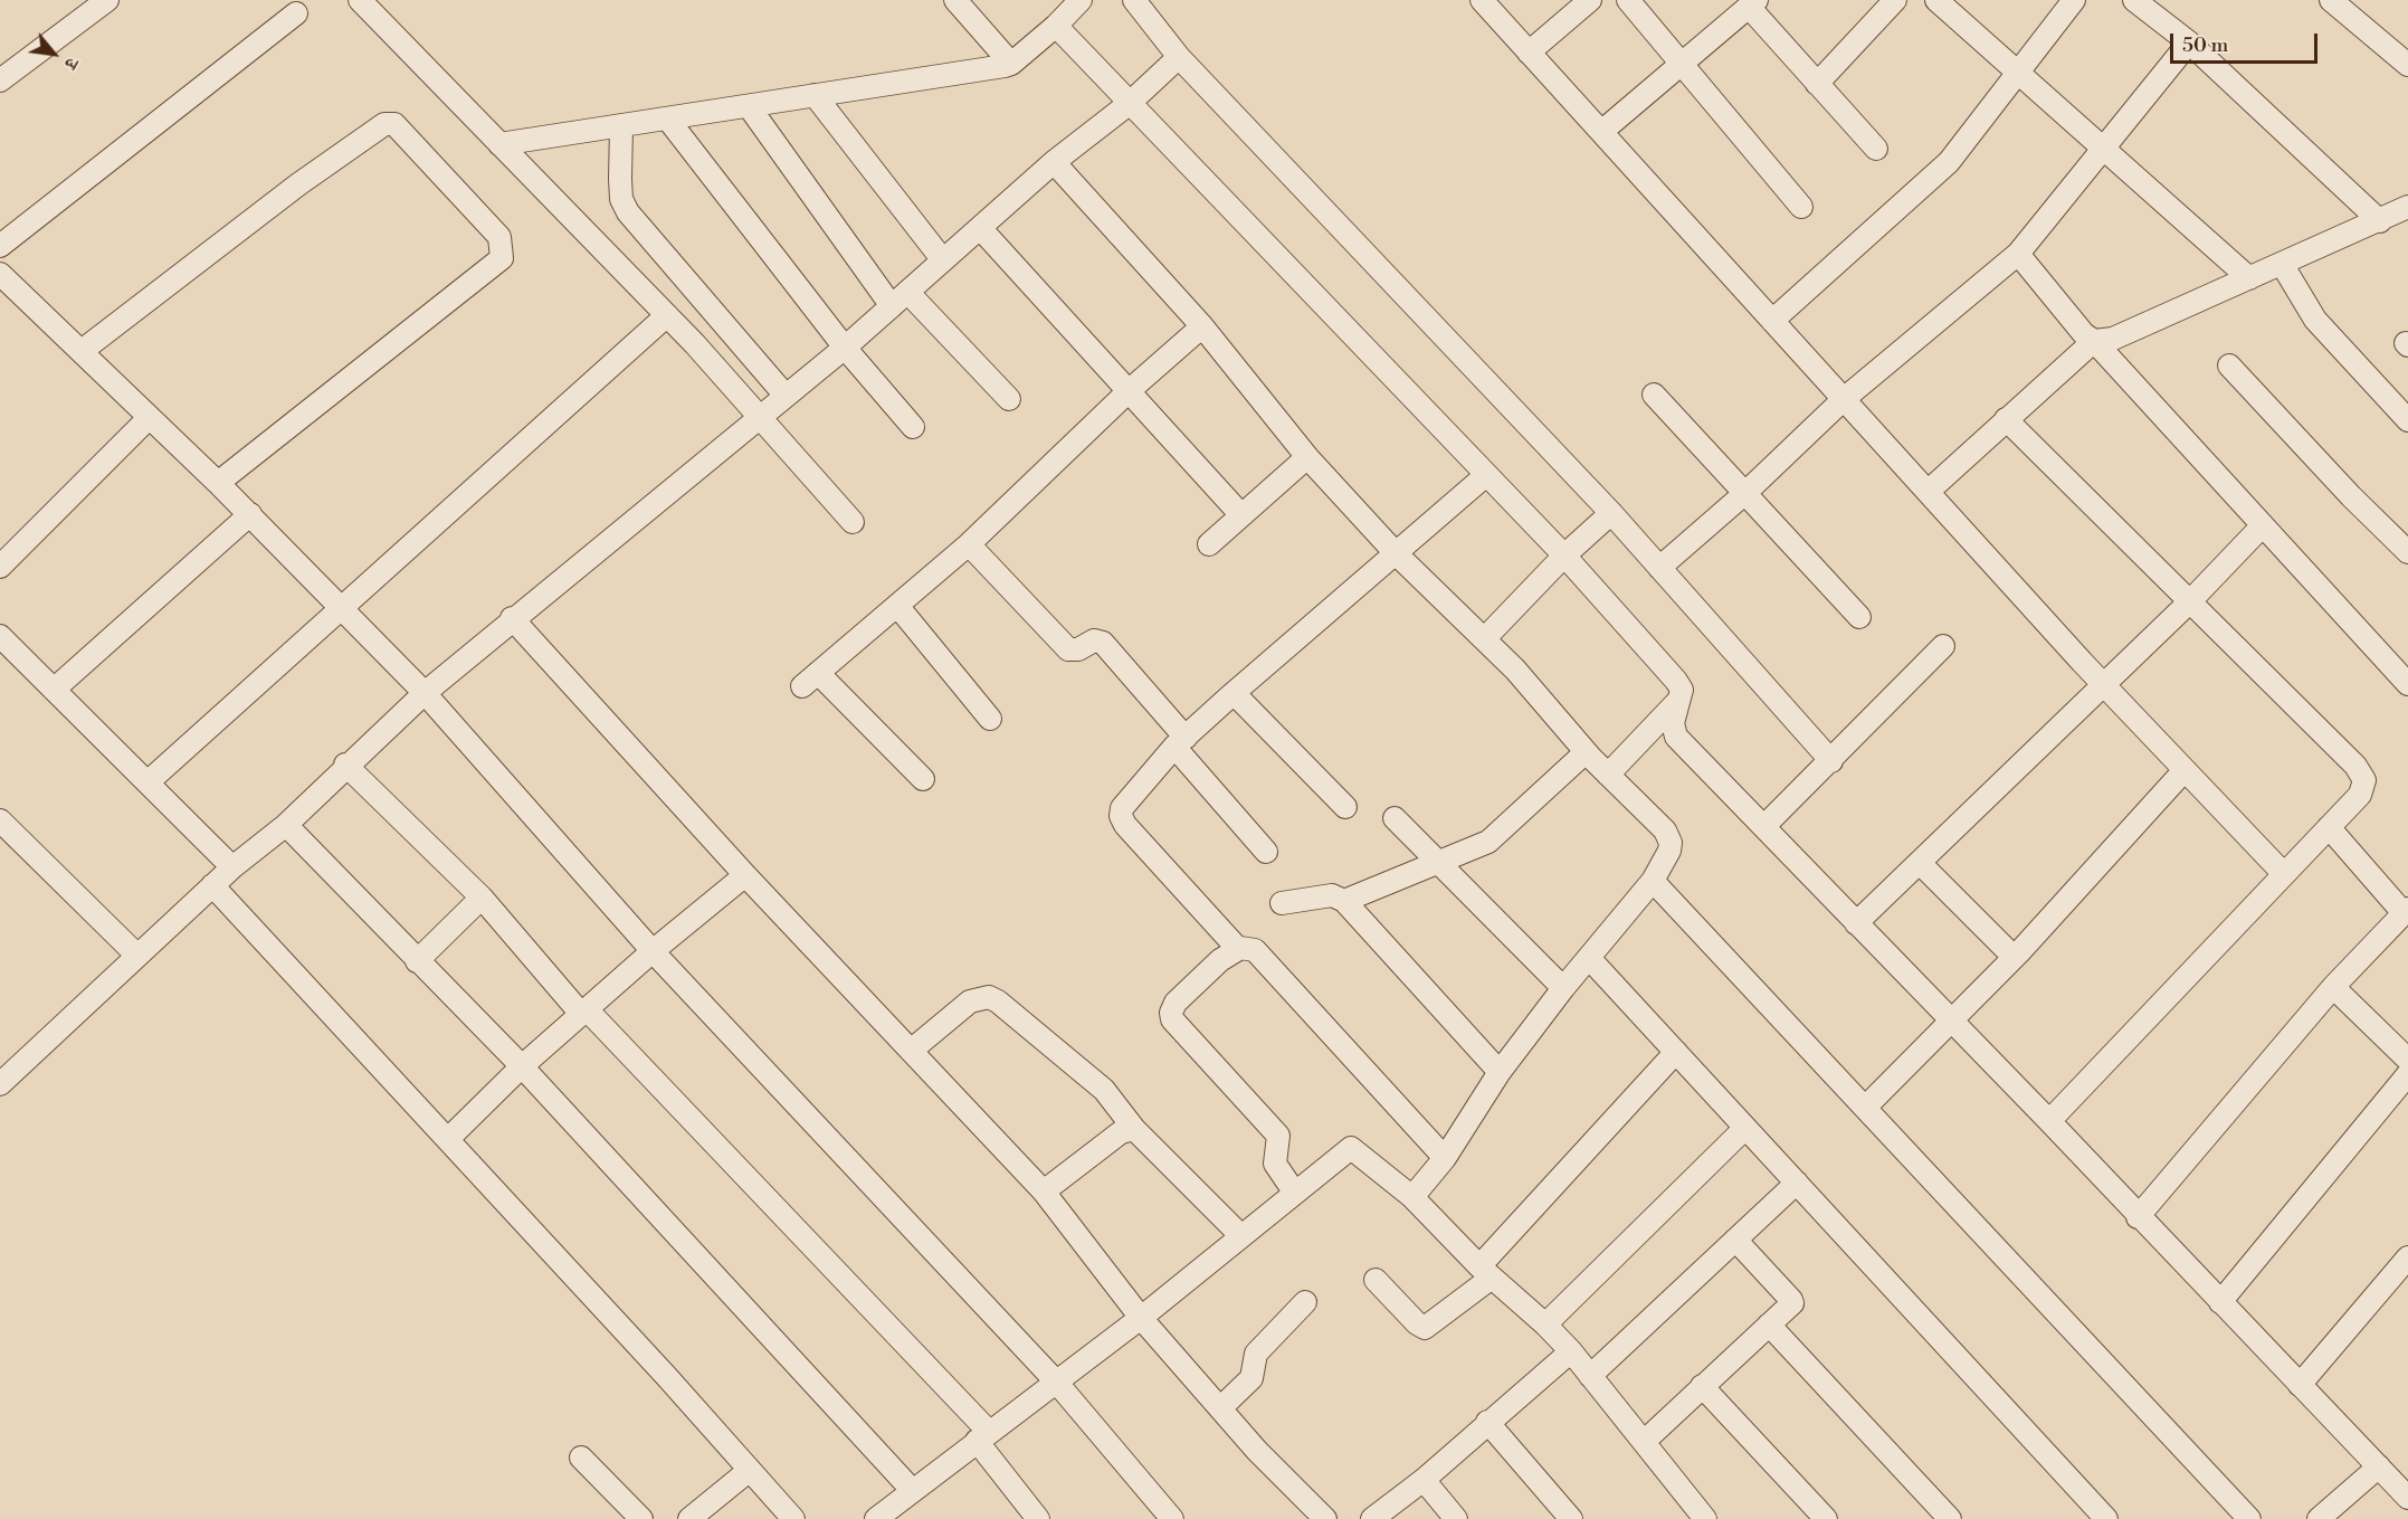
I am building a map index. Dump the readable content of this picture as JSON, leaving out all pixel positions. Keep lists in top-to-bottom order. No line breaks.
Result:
{"scale_bar":"50 m","north":"bottom right"}
